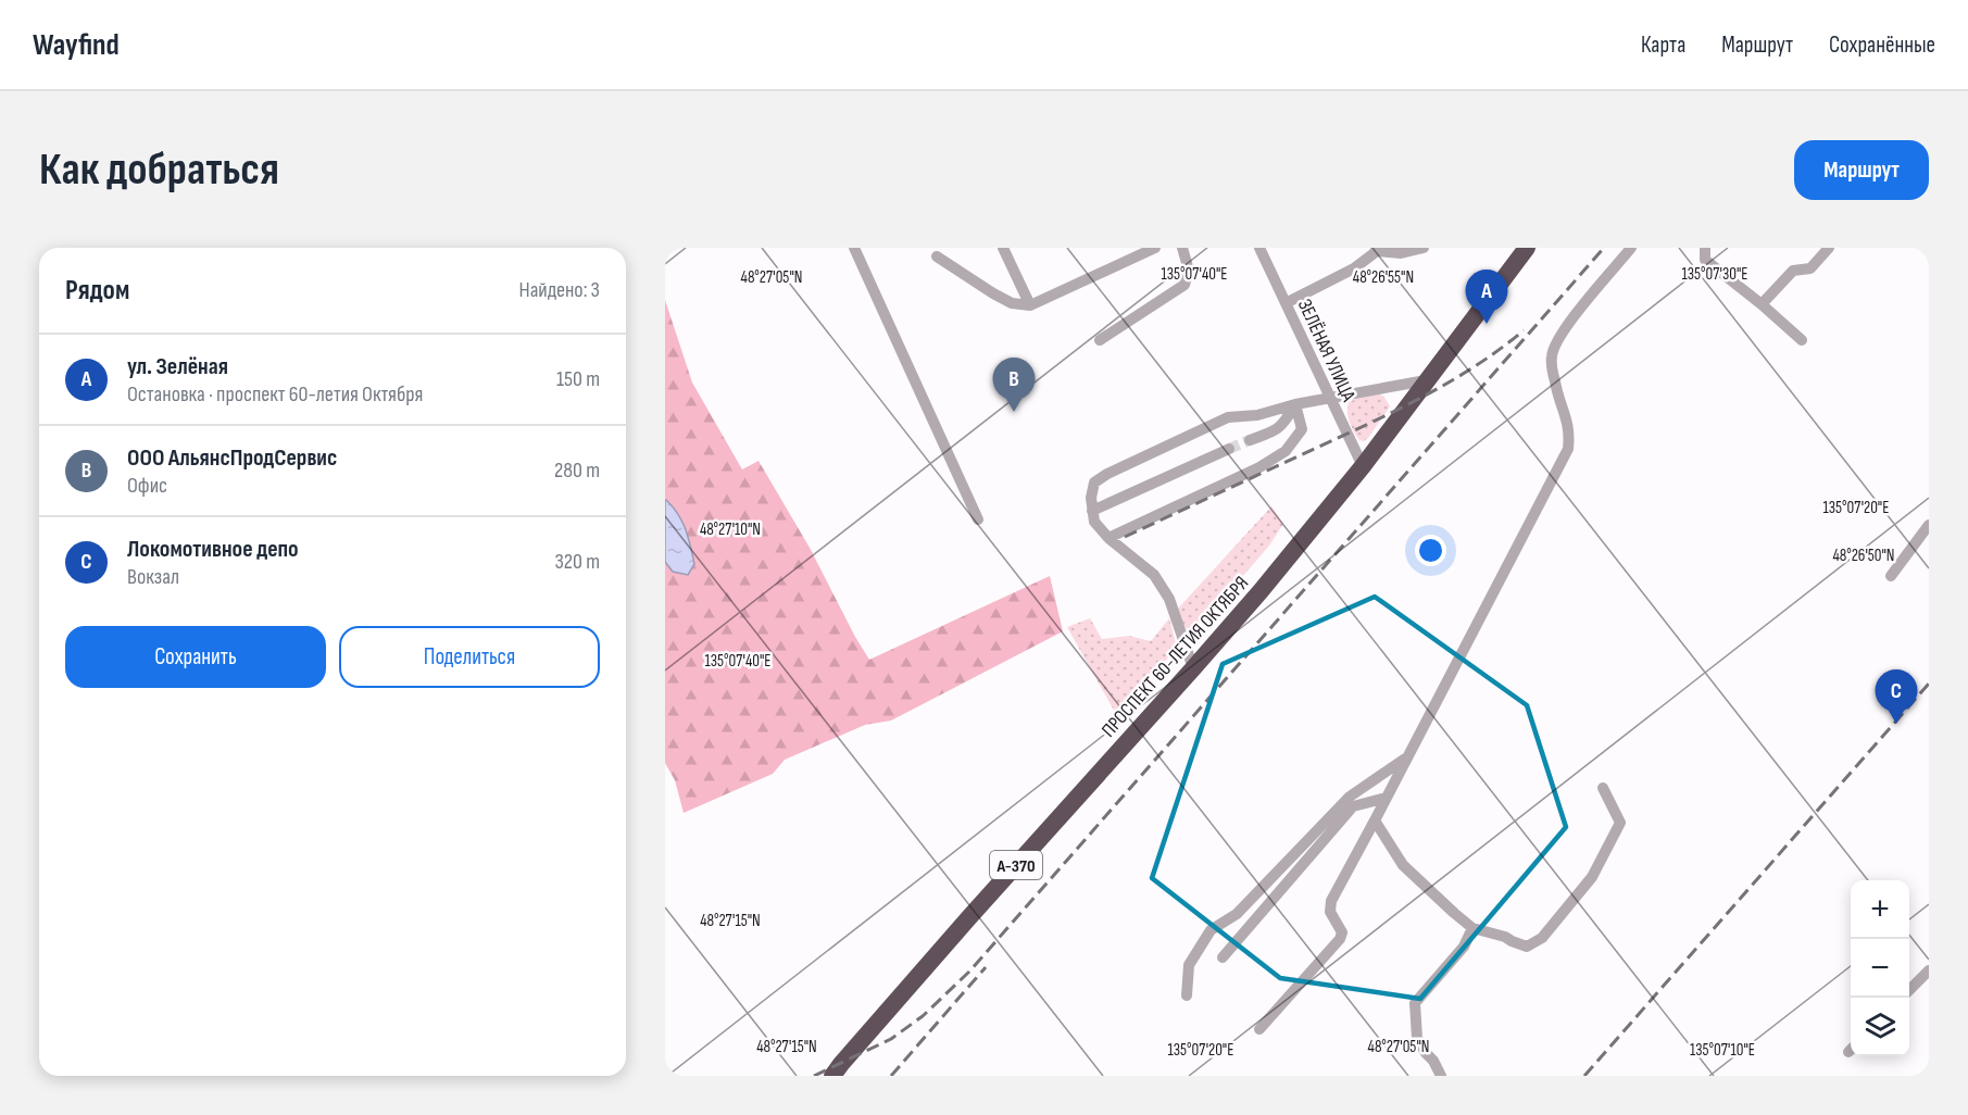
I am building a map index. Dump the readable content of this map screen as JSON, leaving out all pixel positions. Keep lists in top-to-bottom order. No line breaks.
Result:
{"streets":{"highway":["ПРОСПЕКТ 60-ЛЕТИЯ ОКТЯБРЯ","А-370"],"street":["ЗЕЛЁНАЯ УЛИЦА"]},"crossings":[["ЗЕЛЁНАЯ УЛИЦА","ПРОСПЕКТ 60-ЛЕТИЯ ОКТЯБРЯ"]],"page":{"header":"Wayfind","nav":["Карта","Маршрут","Сохранённые"],"buttons":["Маршрут",["Сохранить","Поделиться"]],"title":"Как добраться","heading":["Рядом","Найдено: 3"],"pins":["A","B","C"],"list":[{"mark":"A","name":"ул. Зелёная","note":"Остановка · проспект 60-летия Октября","value":"150 m"},{"mark":"B","name":"ООО АльянсПродСервис","note":"Офис","value":"280 m"},{"mark":"C","name":"Локомотивное депо","note":"Вокзал","value":"320 m"}],"map_buttons":["+","−"]},"coordinates":["135°07'40\"E","135°07'30\"E","48°27'05\"N","48°26'55\"N","135°07'20\"E","48°27'10\"N","48°26'50\"N","48°27'15\"N","135°07'10\"E"]}
